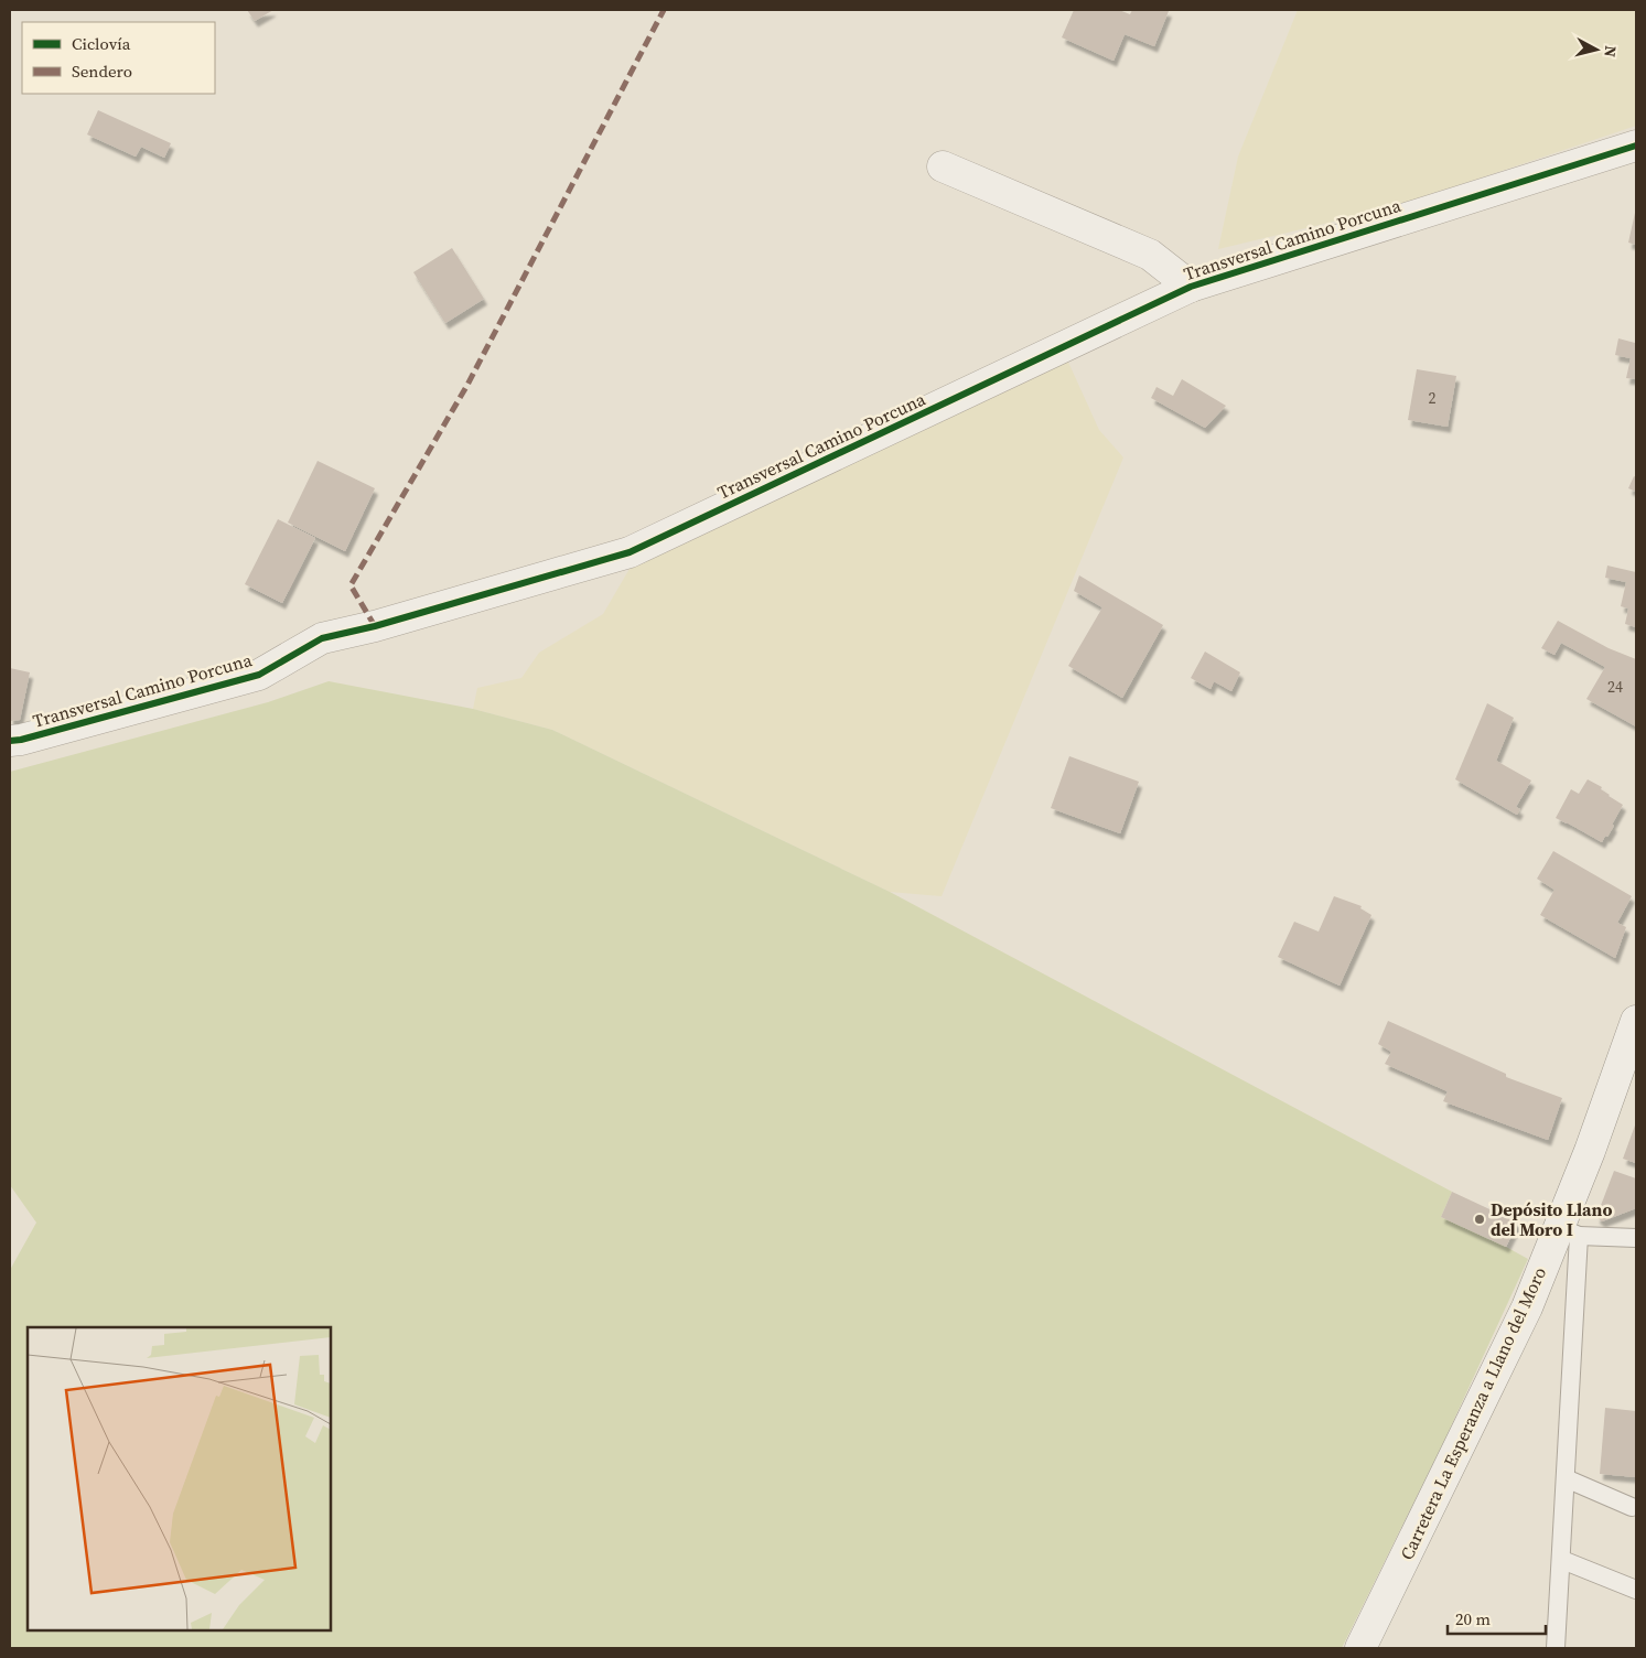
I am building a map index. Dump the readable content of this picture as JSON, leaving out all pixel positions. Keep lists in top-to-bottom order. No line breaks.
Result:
{"streets":{"street":["Transversal Camino Porcuna","Carretera La Esperanza a Llano del Moro"]},"places":["Depósito Llano del Moro I"],"house_numbers":["2","24"],"legend":["Ciclovía","Sendero"],"scale_bar":"20 m","north":"right"}
